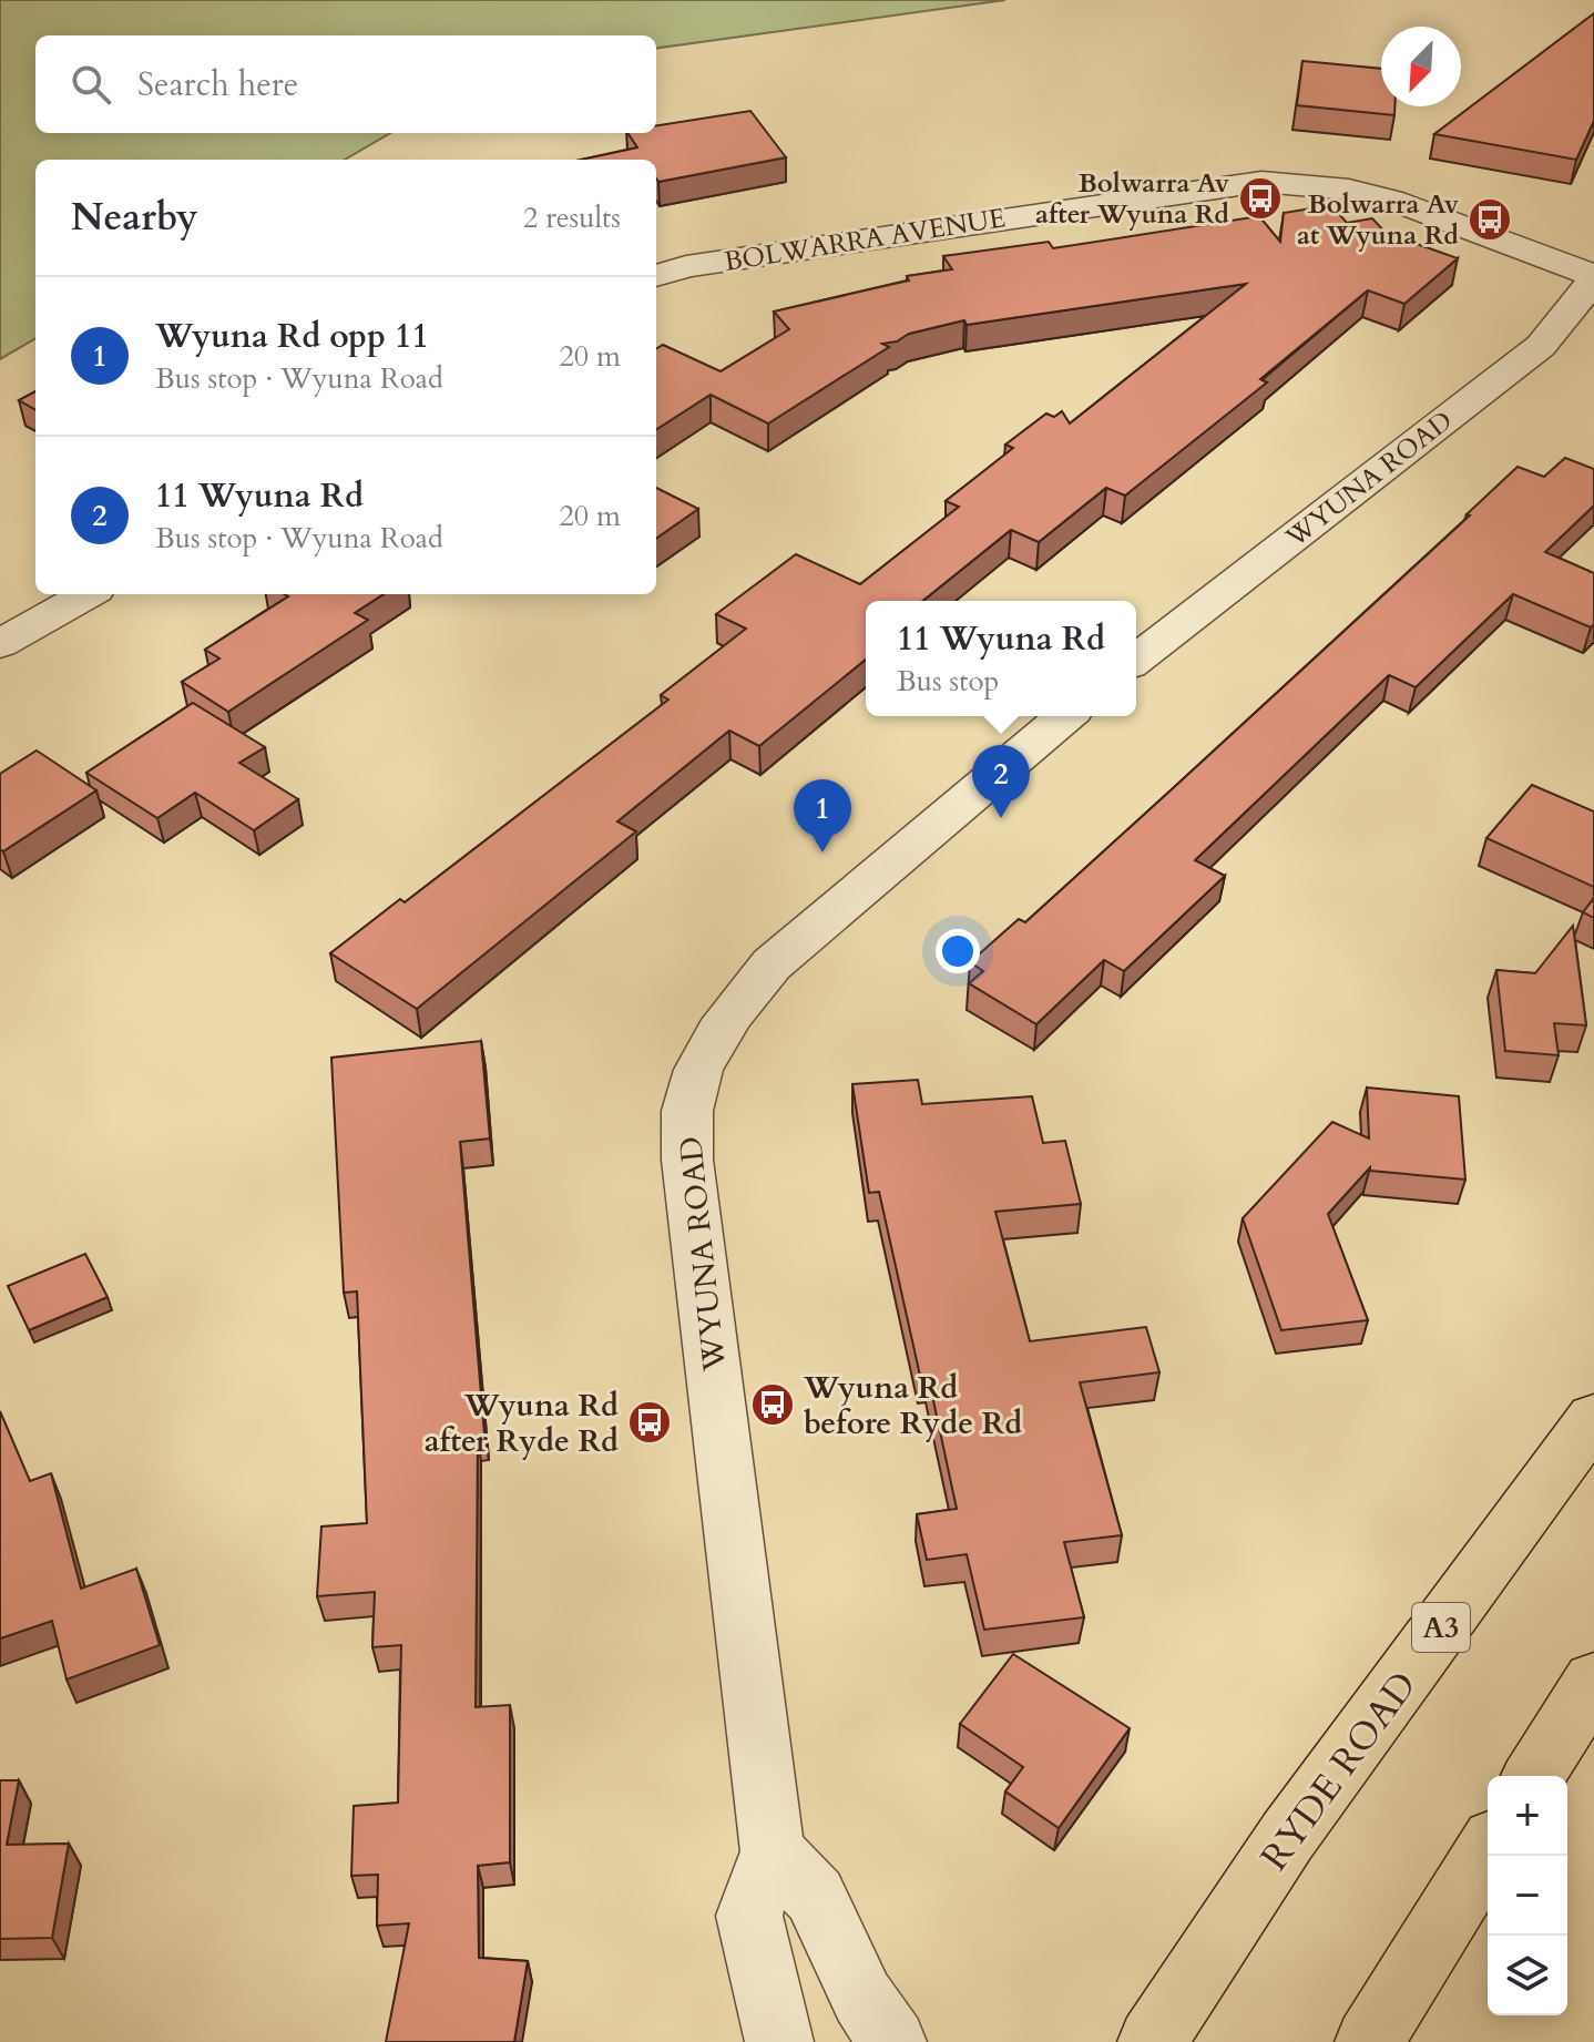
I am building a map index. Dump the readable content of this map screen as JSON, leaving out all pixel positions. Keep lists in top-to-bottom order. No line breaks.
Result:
{"streets":{"highway":["A3","RYDE ROAD"],"street":["BOLWARRA AVENUE","WYUNA ROAD"]},"crossings":[["BOLWARRA AVENUE","WYUNA ROAD"]],"places":{"bus stop":["Bolwarra Av after Wyuna Rd","Bolwarra Av at Wyuna Rd","Wyuna Rd before Ryde Rd","Wyuna Rd after Ryde Rd"]},"north":"bottom left","page":{"search":"Search here","heading":["Nearby","2 results"],"list":[{"mark":"1","name":"Wyuna Rd opp 11","note":"Bus stop · Wyuna Road","value":"20 m"},{"mark":"2","name":"11 Wyuna Rd","note":"Bus stop · Wyuna Road","value":"20 m"}],"popup":["11 Wyuna Rd","Bus stop"],"pins":["2","1"],"map_buttons":["+","−"]}}
